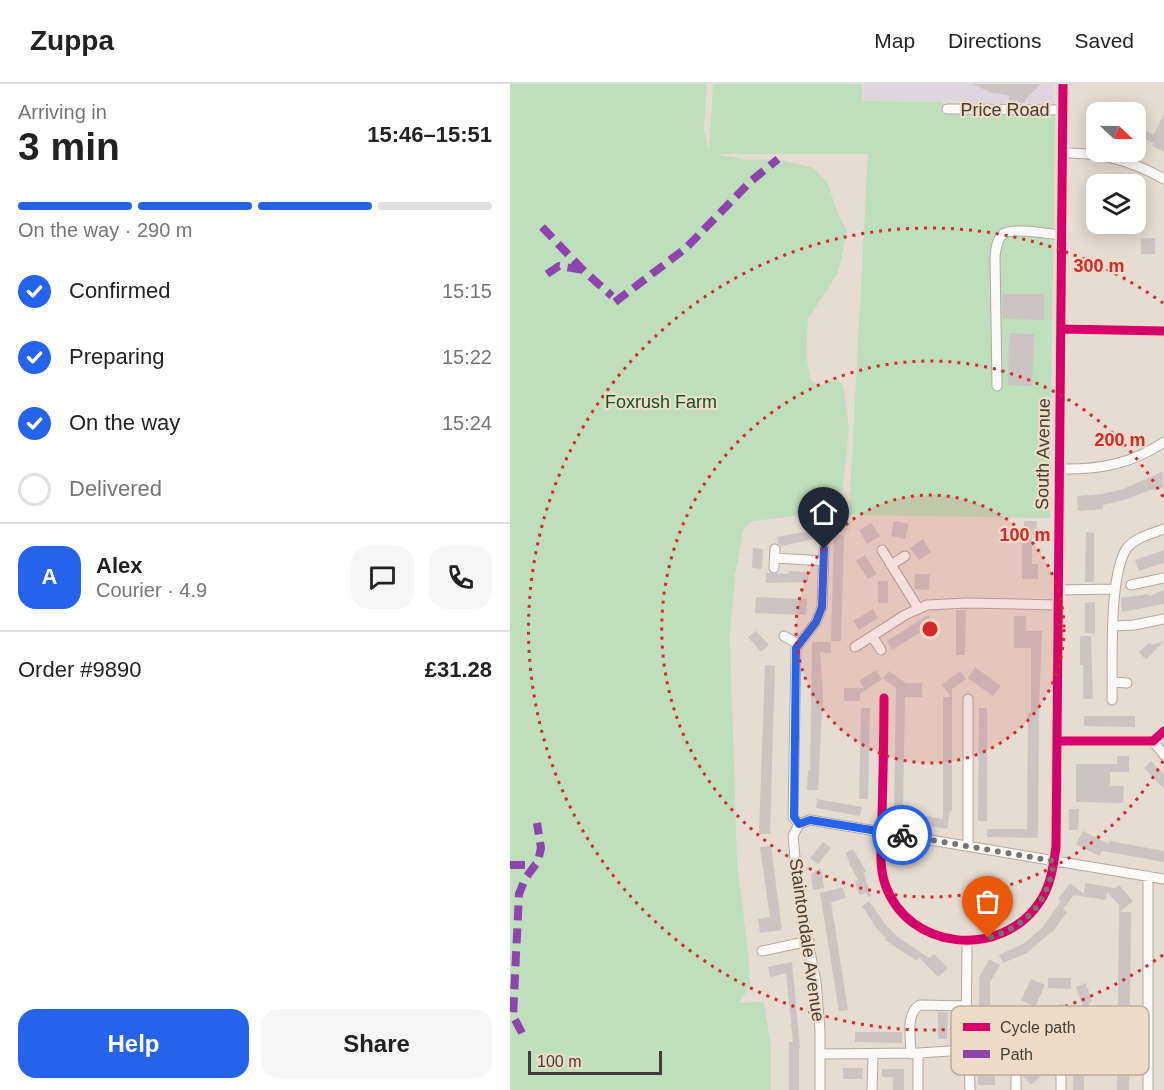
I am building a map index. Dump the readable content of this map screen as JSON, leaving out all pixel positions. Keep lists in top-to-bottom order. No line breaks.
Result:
{"streets":{"street":["Price Road","South Avenue","Staintondale Avenue"]},"crossings":[["Price Road","South Avenue"]],"parks":["Foxrush Farm"],"legend":["Cycle path","Path"],"scale_bar":"100 m","north":"right","page":{"header":"Zuppa","nav":["Map","Directions","Saved"],"heading":["3 min","Arriving in","15:46–15:51"],"panel":["Alex","Courier · 4.9","Order #9890","£31.28"],"bar":"On the way · 290 m","list":[["Confirmed","15:15"],["Preparing","15:22"],["On the way","15:24"],"Delivered"],"round":"A","buttons":["Help","Share"],"scale":"100 m"},"rings":["300 m","200 m","100 m"]}
